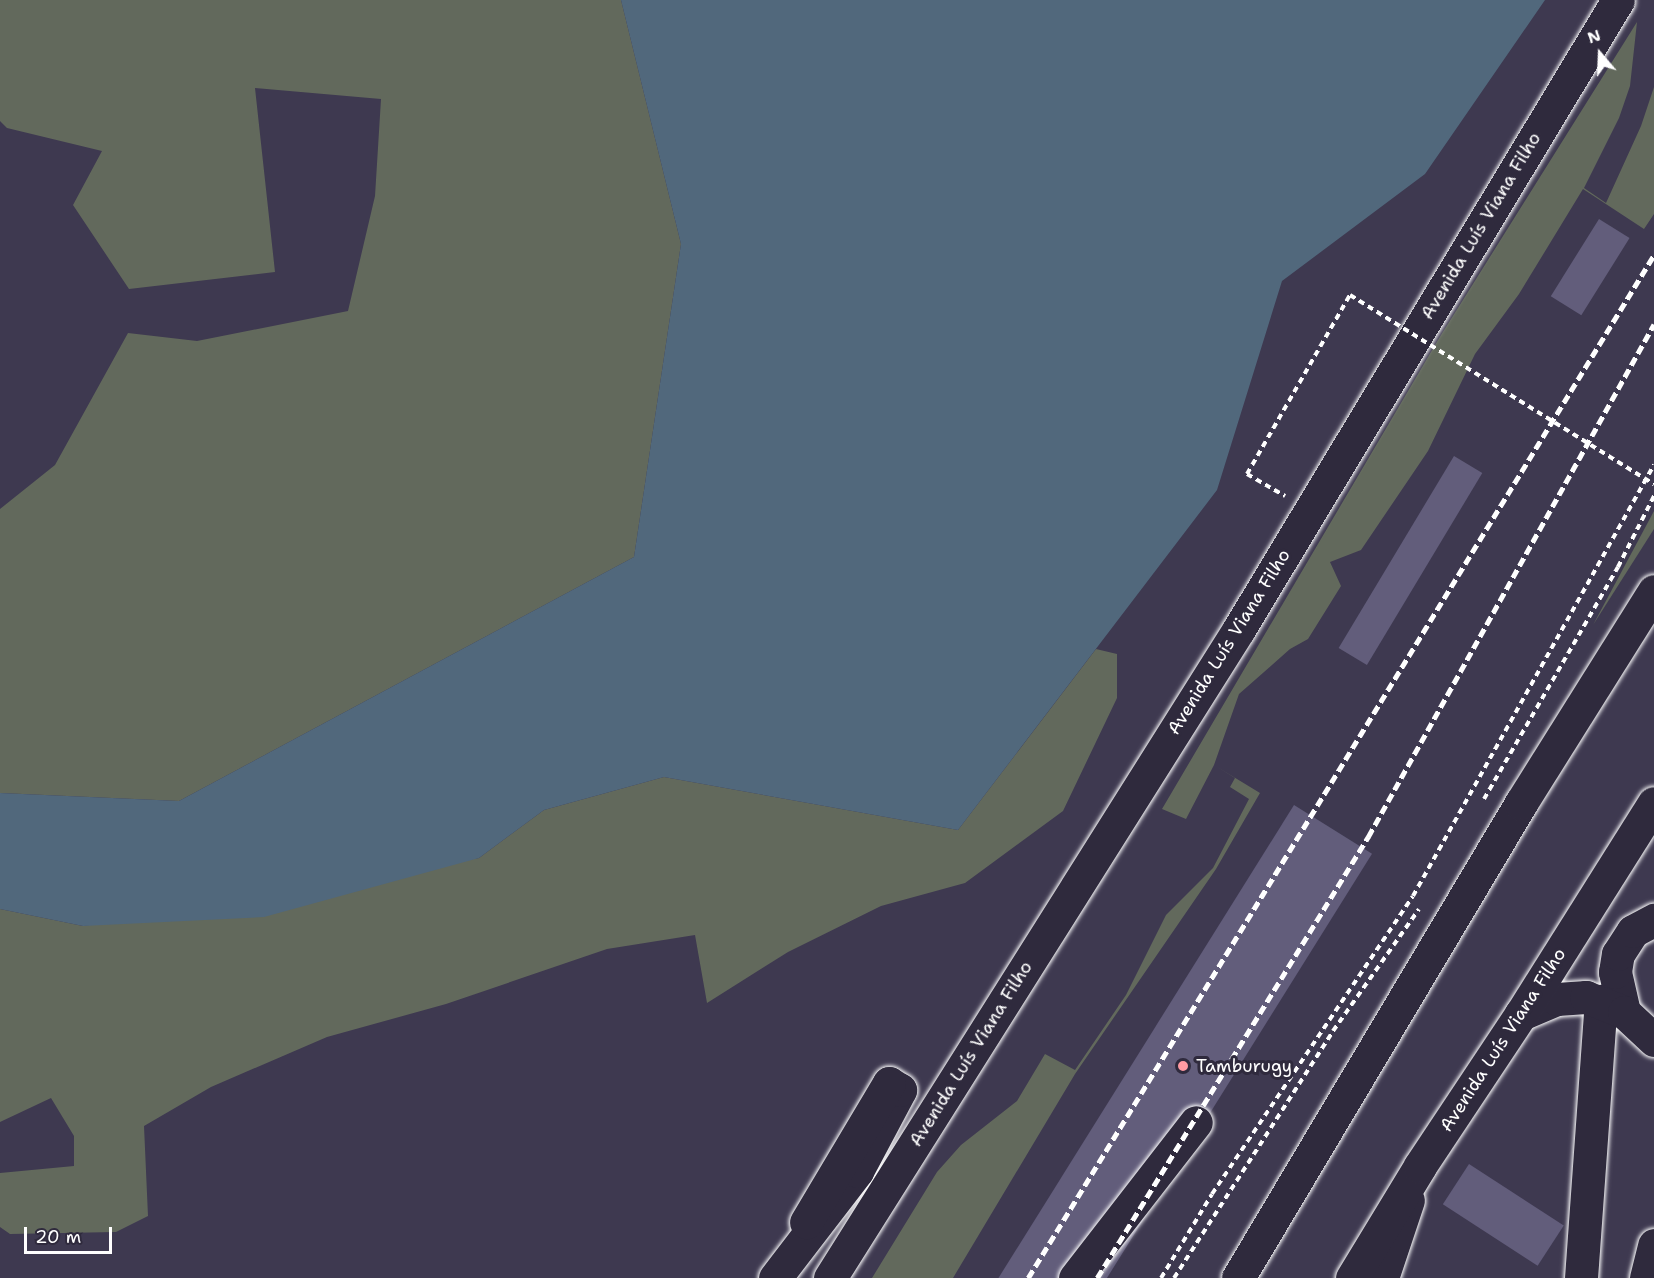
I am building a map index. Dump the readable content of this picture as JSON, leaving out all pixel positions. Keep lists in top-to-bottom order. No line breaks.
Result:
{"streets":{"main road":["Avenida Luís Viana Filho"]},"places":["Tamburugy"],"scale_bar":"20 m","north":"top"}
